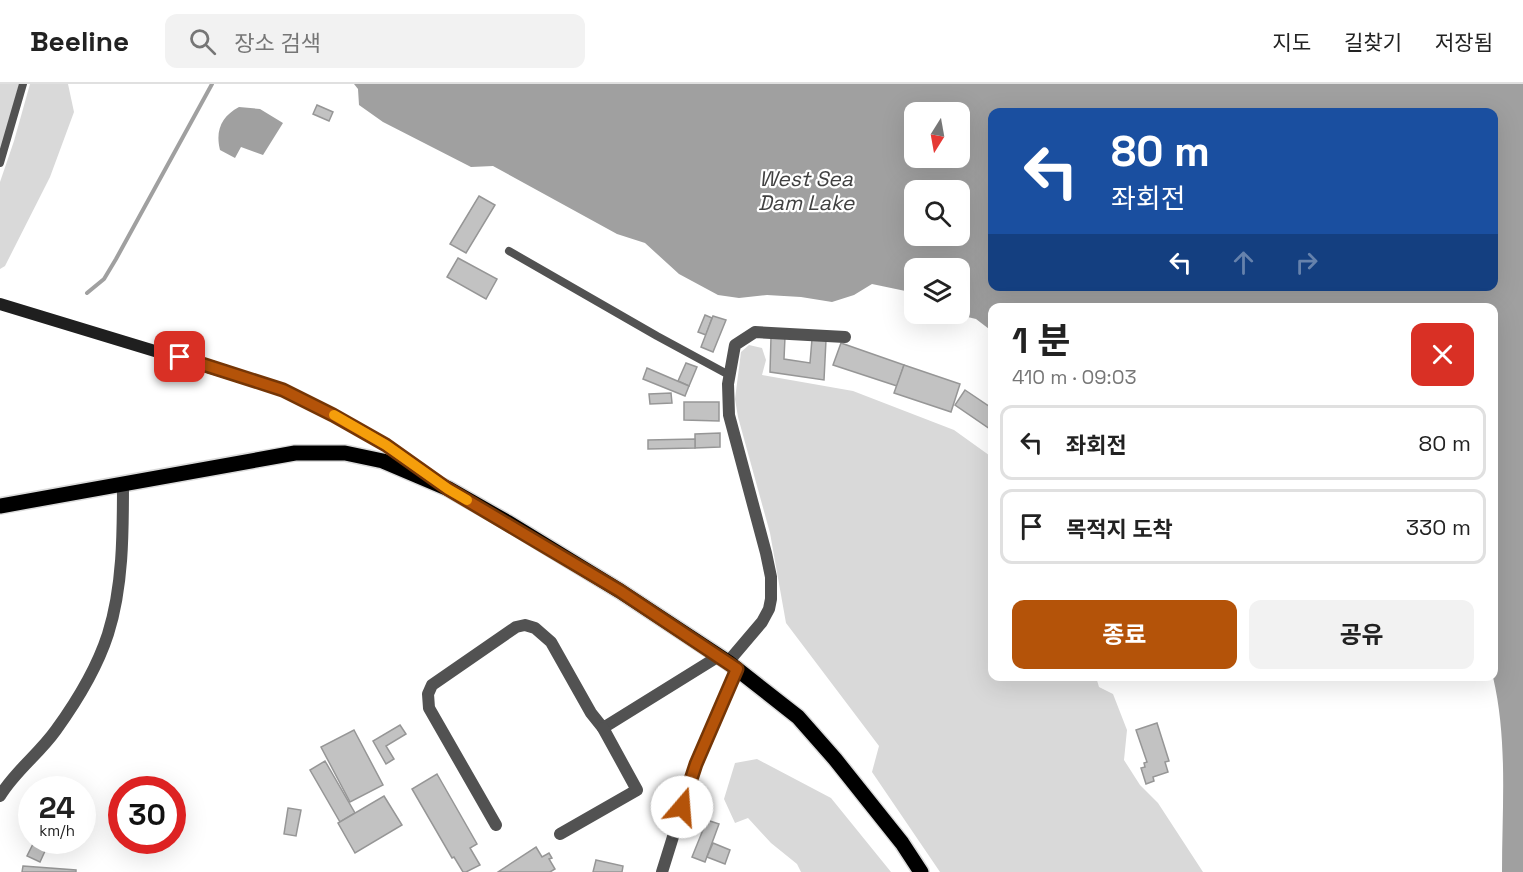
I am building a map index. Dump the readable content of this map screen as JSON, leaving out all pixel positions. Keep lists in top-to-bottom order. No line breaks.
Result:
{"water":["West Sea Dam Lake"],"north":"bottom","page":{"header":"Beeline","search":"장소 검색","nav":["지도","길찾기","저장됨"],"turn":["80 m","좌회전"],"heading":["1 분","410 m · 09:03"],"list":[{"name":"좌회전","value":"80 m"},{"name":"목적지 도착","value":"330 m"}],"buttons":["종료","공유"],"speed":"24 km/h","limit":"30"}}
